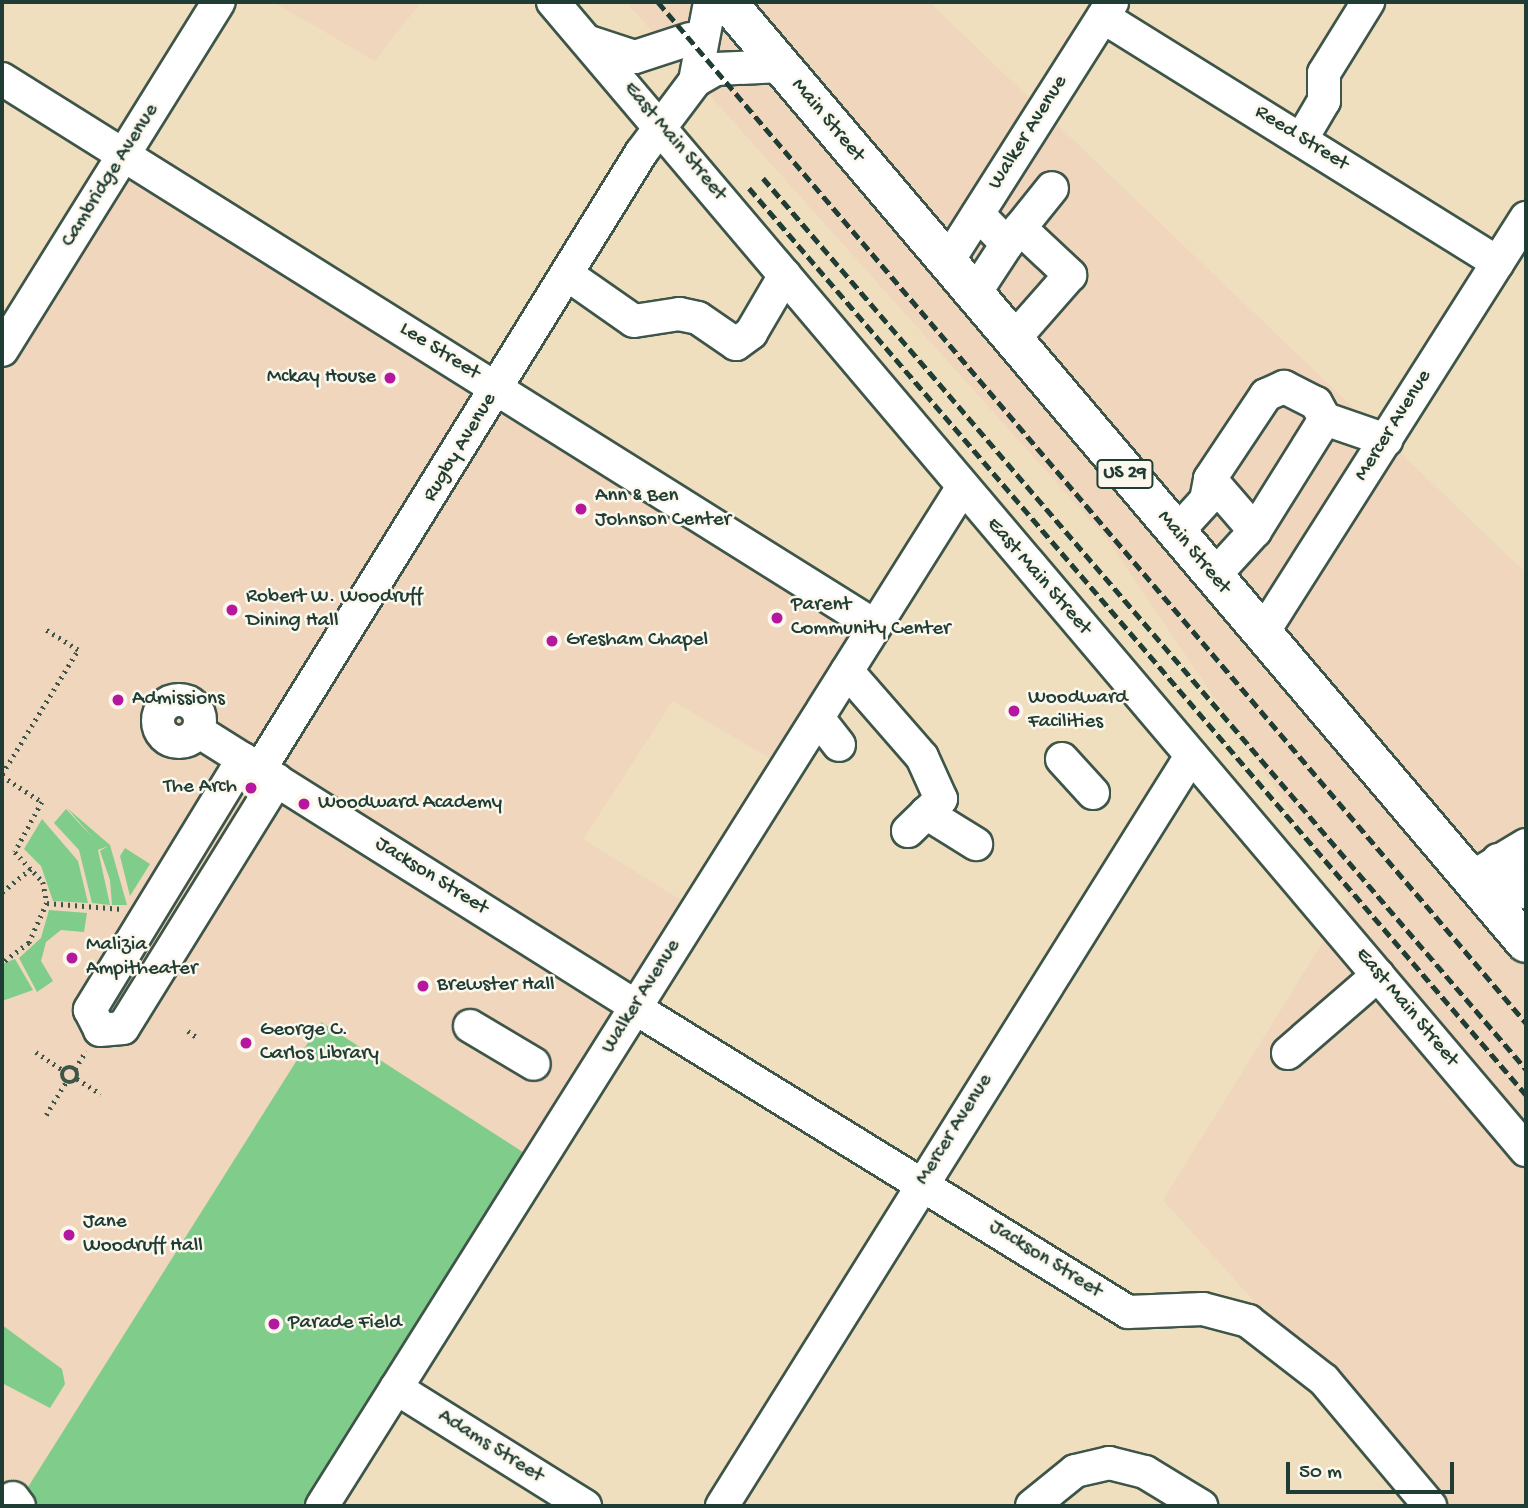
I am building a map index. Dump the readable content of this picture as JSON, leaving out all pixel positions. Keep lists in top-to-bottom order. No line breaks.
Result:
{"streets":{"main road":["Main Street","US 29"],"street":["Walker Avenue","Reed Street","East Main Street","Cambridge Avenue","Lee Street","Mercer Avenue","Rugby Avenue","Jackson Street","Adams Street"]},"crossings":[["Main Street","Walker Avenue"],["Main Street","Mercer Avenue"],["Main Street","Rugby Avenue"],["Walker Avenue","Reed Street"],["Walker Avenue","East Main Street"],["Walker Avenue","Lee Street"],["Walker Avenue","Jackson Street"],["Walker Avenue","Adams Street"],["Reed Street","Mercer Avenue"],["East Main Street","Mercer Avenue"],["East Main Street","Rugby Avenue"],["Cambridge Avenue","Lee Street"],["Lee Street","Rugby Avenue"],["Mercer Avenue","Jackson Street"],["Rugby Avenue","Jackson Street"]],"places":["Mckay House","Ann & Ben Johnson Center","Robert W. Woodruff Dining Hall","Parent Community Center","Gresham Chapel","Admissions","Woodward Facilities","The Arch","Woodward Academy","Malizia Ampitheater","Brewster Hall","George C. Carlos Library","Jane Woodruff Hall","Parade Field"],"scale_bar":"50 m"}
